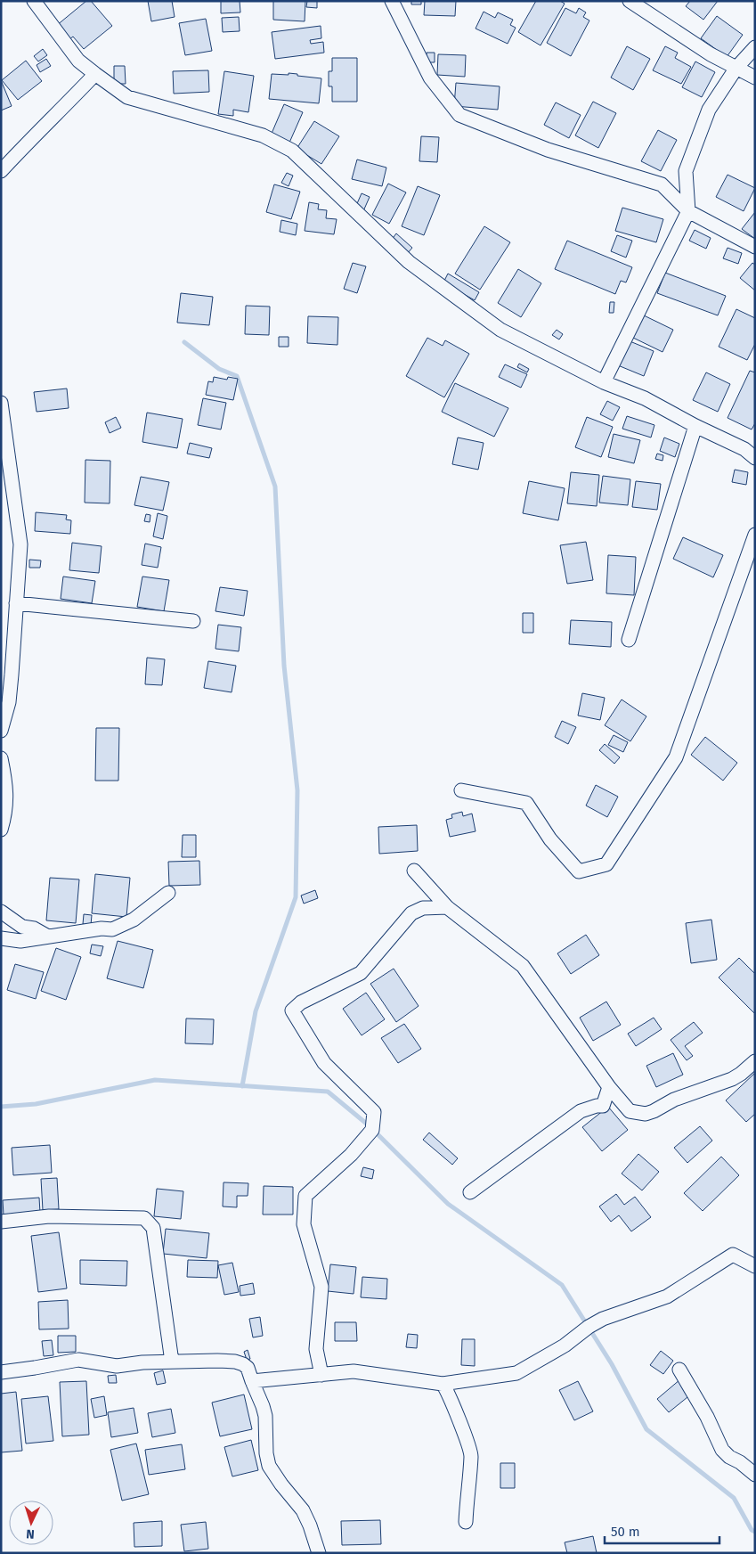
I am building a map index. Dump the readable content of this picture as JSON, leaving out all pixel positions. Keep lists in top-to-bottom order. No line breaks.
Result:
{"scale_bar":"50 m","north":"bottom"}
